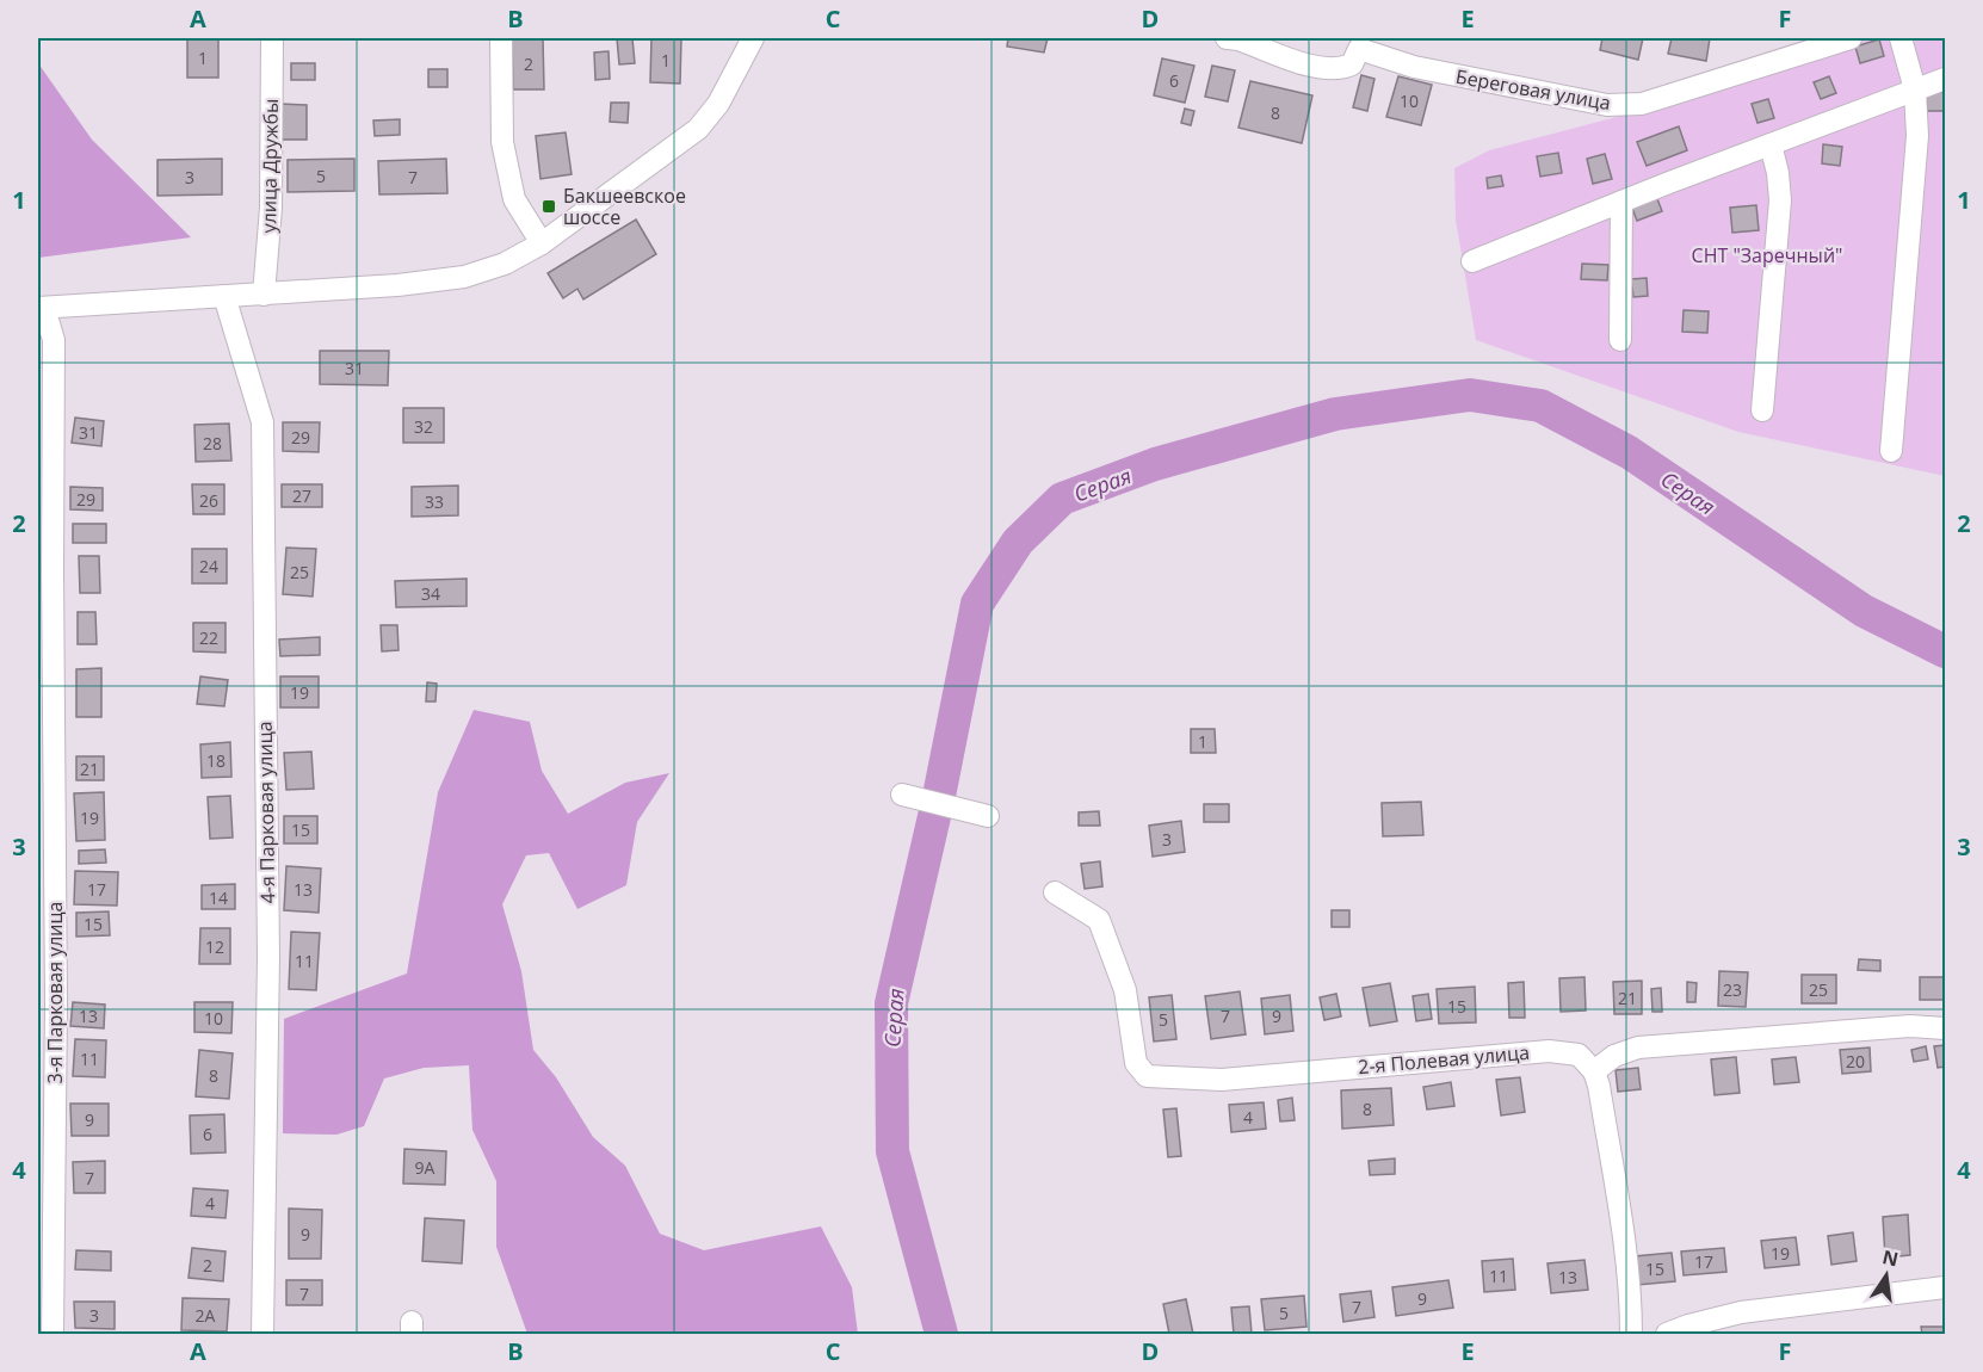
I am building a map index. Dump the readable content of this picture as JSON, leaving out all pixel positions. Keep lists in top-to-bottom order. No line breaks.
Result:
{"streets":{"street":["Береговая улица","улица Дружбы","4-я Парковая улица","3-я Парковая улица","2-я Полевая улица"]},"water":["Серая"],"parks":["СНТ \"Заречный\""],"places":{"transit":["Бакшеевское шоссе"]},"house_numbers":["1","1","2","6","10","8","5","3","7","31","32","31","29","28","27","29","26","33","24","25","34","22","19","1","18","21","19","15","3","17","13","14","15","12","11","23","25","21","15","13","7","9","10","5","11","20","8","8","4","9","6","9А","7","4","9","19","17","2","15","11","13","7","9","7","5","3","2А"],"north":"top","grid":{"columns":["A","B","C","D","E","F"],"rows":["1","2","3","4"]}}
